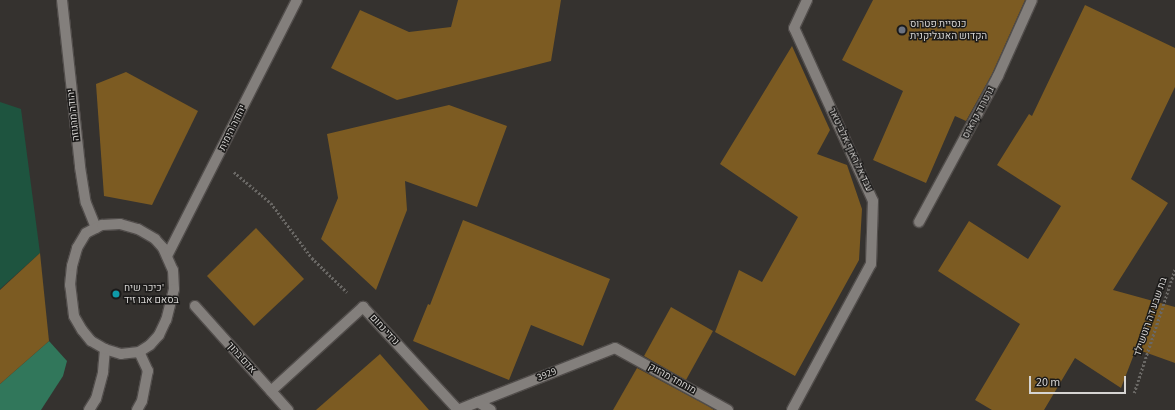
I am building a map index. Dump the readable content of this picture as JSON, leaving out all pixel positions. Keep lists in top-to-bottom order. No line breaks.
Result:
{"streets":{"street":["גרטרוד קראוס","יהודה מרגוזה","יהודה הימית","עבד אל ראוף אלביטאר","נרדי נחום","אדם ברוך","3929","מוחמד מרזוק"],"path":["בת שבע דה רוטשילד"]},"crossings":[["יהודה מרגוזה","יהודה הימית"],["נרדי נחום","אדם ברוך"],["נרדי נחום","3929"],["3929","מוחמד מרזוק"]],"places":["כנסיית פטרוס הקדוש האנגליקנית","כיכר שיח' בסאם אבו זיד"],"scale_bar":"20 m"}
